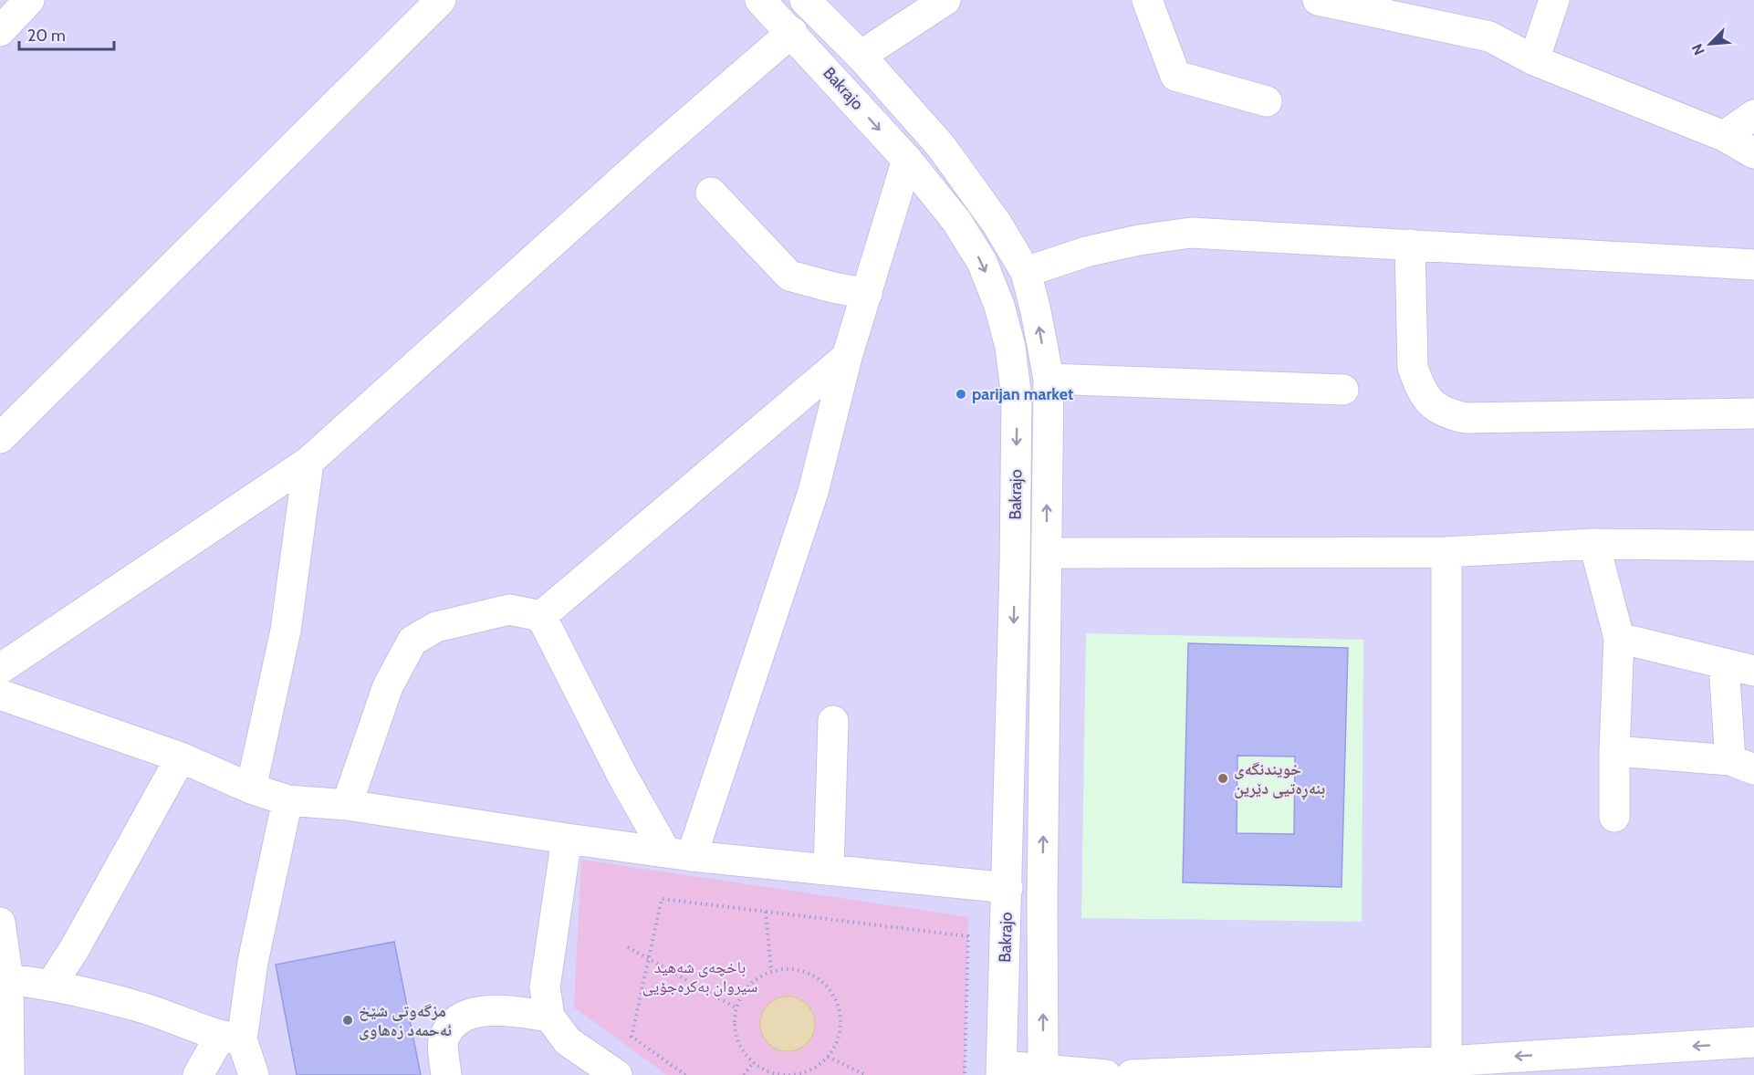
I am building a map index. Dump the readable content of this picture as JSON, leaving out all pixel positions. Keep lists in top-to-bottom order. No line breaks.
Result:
{"streets":{"street":["Bakrajo"]},"parks":["باخچەی شەهید سیروان بەکرەجۆیی"],"places":["parijan market","خویندنگەی بنەڕەتیی دێرین","مزگەوتی شێخ ئەحمەد زەهاوی"],"scale_bar":"20 m","north":"bottom left"}
